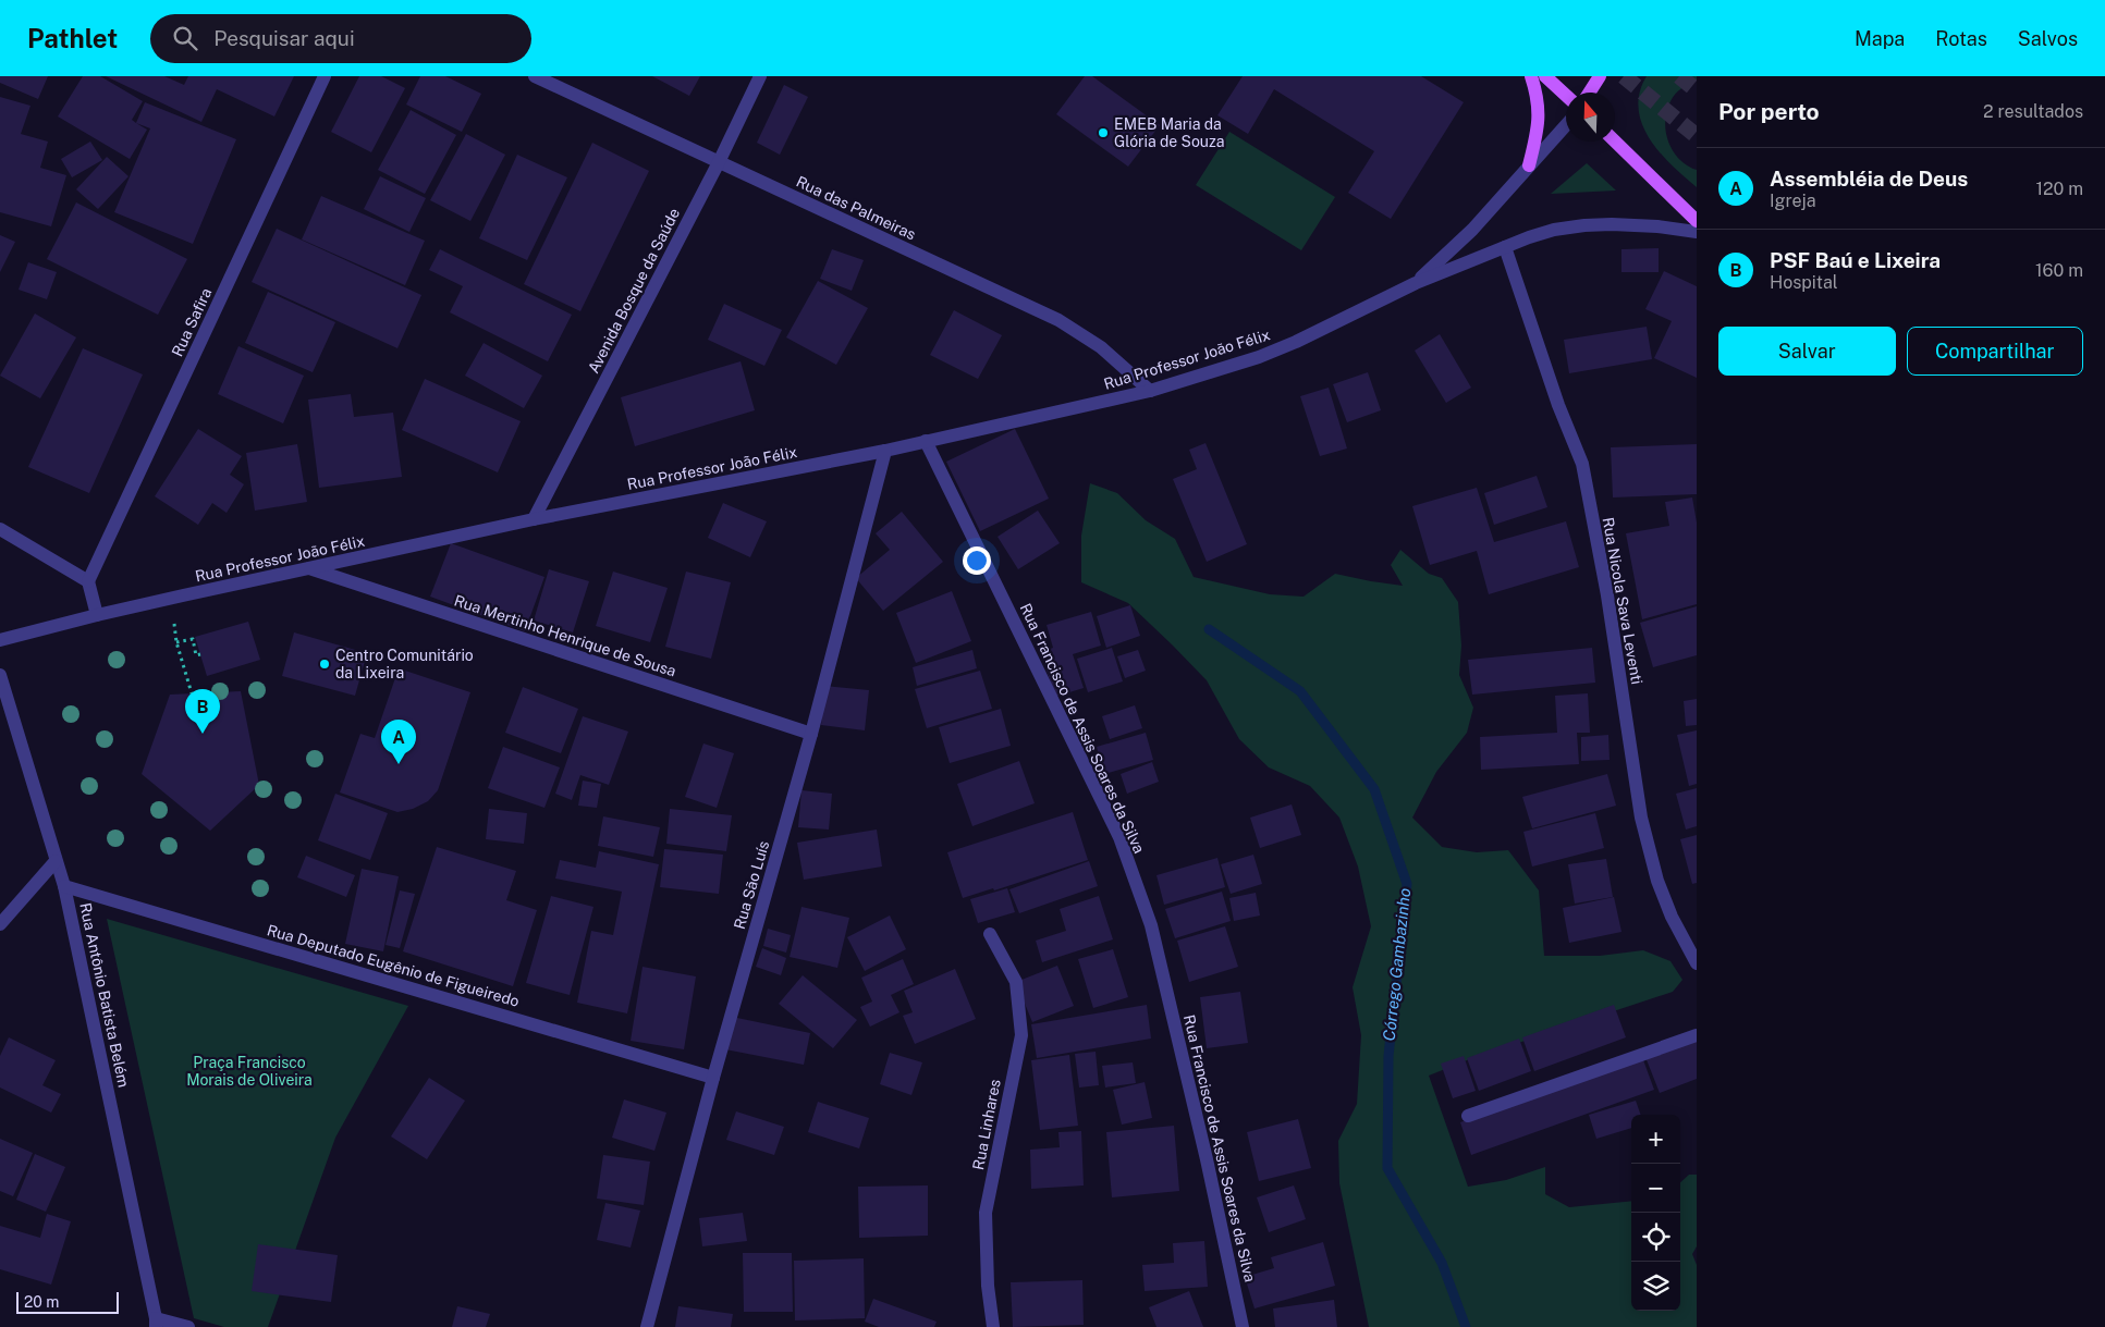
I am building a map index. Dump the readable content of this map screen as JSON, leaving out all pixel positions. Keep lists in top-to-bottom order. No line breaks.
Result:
{"streets":{"street":["Rua das Palmeiras","Avenida Bosque da Saúde","Rua Safira","Rua Professor João Félix","Rua Nicola Sava Leventi","Rua Mertinho Henrique de Sousa","Rua Francisco de Assis Soares da Silva","Rua São Luís","Rua Deputado Eugênio de Figueiredo","Rua Antônio Batista Belém","Rua Linhares"]},"crossings":[["Rua das Palmeiras","Avenida Bosque da Saúde"],["Rua das Palmeiras","Rua Professor João Félix"],["Avenida Bosque da Saúde","Rua Professor João Félix"],["Rua Professor João Félix","Rua Mertinho Henrique de Sousa"],["Rua Professor João Félix","Rua Francisco de Assis Soares da Silva"],["Rua Professor João Félix","Rua São Luís"],["Rua Mertinho Henrique de Sousa","Rua São Luís"],["Rua São Luís","Rua Deputado Eugênio de Figueiredo"],["Rua Deputado Eugênio de Figueiredo","Rua Antônio Batista Belém"]],"water":["Córrego Gambazinho"],"parks":["Praça Francisco Morais de Oliveira"],"places":["EMEB Maria da Glória de Souza","Centro Comunitário da Lixeira"],"scale_bar":"20 m","north":"top","page":{"header":"Pathlet","search":"Pesquisar aqui","nav":["Mapa","Rotas","Salvos"],"heading":["Por perto","2 resultados"],"list":[{"mark":"A","name":"Assembléia de Deus","note":"Igreja","value":"120 m"},{"mark":"B","name":"PSF Baú e Lixeira","note":"Hospital","value":"160 m"}],"buttons":["Salvar","Compartilhar"],"pins":["B","A"],"map_buttons":["+","−"],"scale":"20 m"}}
